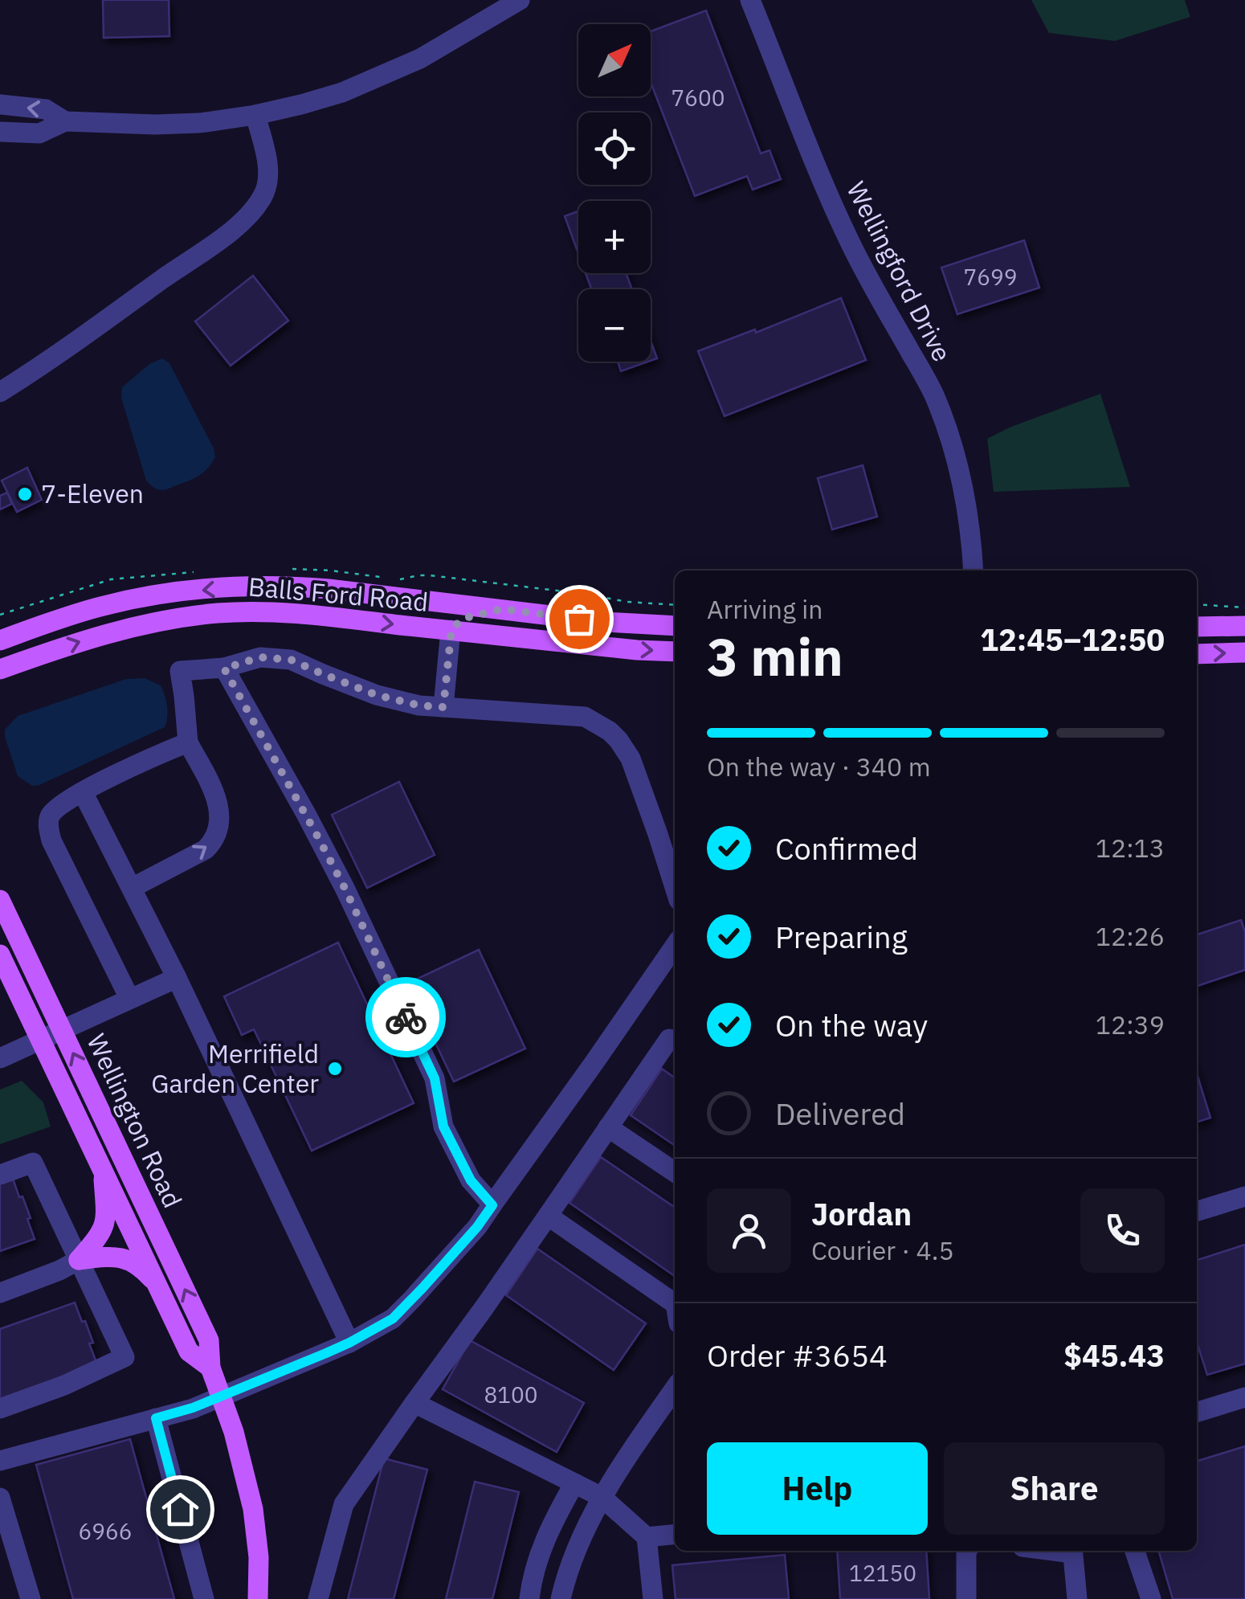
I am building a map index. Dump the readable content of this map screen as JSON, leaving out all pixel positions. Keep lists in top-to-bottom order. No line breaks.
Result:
{"streets":{"main road":["Balls Ford Road","Wellington Road"],"street":["Wellingford Drive"]},"places":["7-Eleven","Merrifield Garden Center"],"house_numbers":["7600","7699","8100","6966","12150"],"north":"top right","page":{"map_buttons":["+","−"],"heading":["3 min","Arriving in","12:45–12:50"],"panel":["Jordan","Courier · 4.5","Order #3654","$45.43"],"bar":"On the way · 340 m","list":[["Confirmed","12:13"],["Preparing","12:26"],["On the way","12:39"],"Delivered"],"buttons":["Help","Share"]}}
